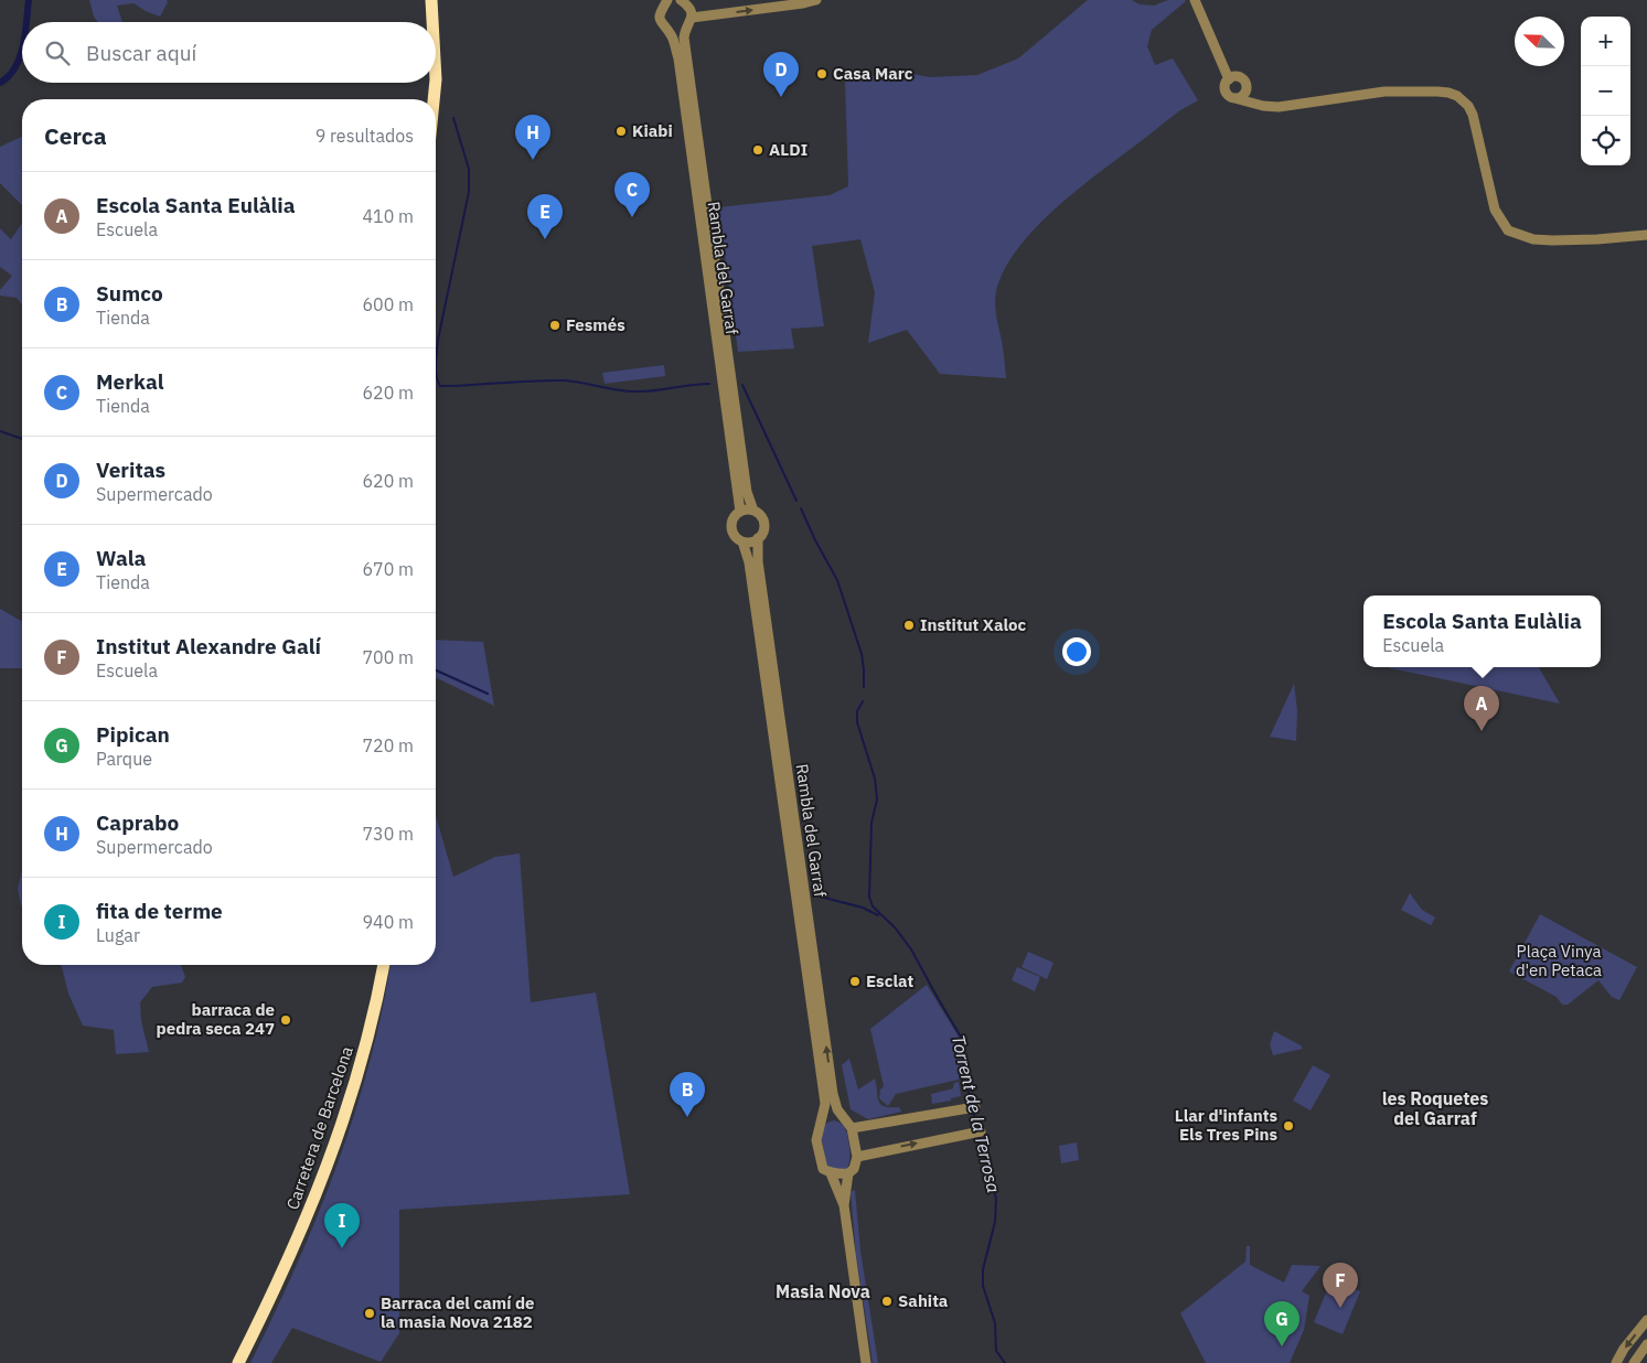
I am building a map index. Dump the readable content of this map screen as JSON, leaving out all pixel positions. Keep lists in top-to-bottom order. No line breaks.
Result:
{"streets":{"highway":["Carretera de Barcelona"],"street":["Rambla del Garraf"]},"districts":["les Roquetes del Garraf","Masia Nova"],"water":["Torrent de la Terrosa"],"parks":["Plaça Vinya d'en Petaca"],"places":["Casa Marc","Kiabi","ALDI","Fesmés","Institut Xaloc","Esclat","barraca de pedra seca 247","Llar d'infants Els Tres Pins","Sahita","Barraca del camí de la masia Nova 2182"],"north":"top left","page":{"map_buttons":["+","−"],"search":"Buscar aquí","pins":["D","H","C","E","A","B","I","F","G"],"heading":["Cerca","9 resultados"],"list":[{"mark":"A","name":"Escola Santa Eulàlia","note":"Escuela","value":"410 m"},{"mark":"B","name":"Sumco","note":"Tienda","value":"600 m"},{"mark":"C","name":"Merkal","note":"Tienda","value":"620 m"},{"mark":"D","name":"Veritas","note":"Supermercado","value":"620 m"},{"mark":"E","name":"Wala","note":"Tienda","value":"670 m"},{"mark":"F","name":"Institut Alexandre Galí","note":"Escuela","value":"700 m"},{"mark":"G","name":"Pipican","note":"Parque","value":"720 m"},{"mark":"H","name":"Caprabo","note":"Supermercado","value":"730 m"},{"mark":"I","name":"fita de terme","note":"Lugar","value":"940 m"}],"popup":["Escola Santa Eulàlia","Escuela"]}}
